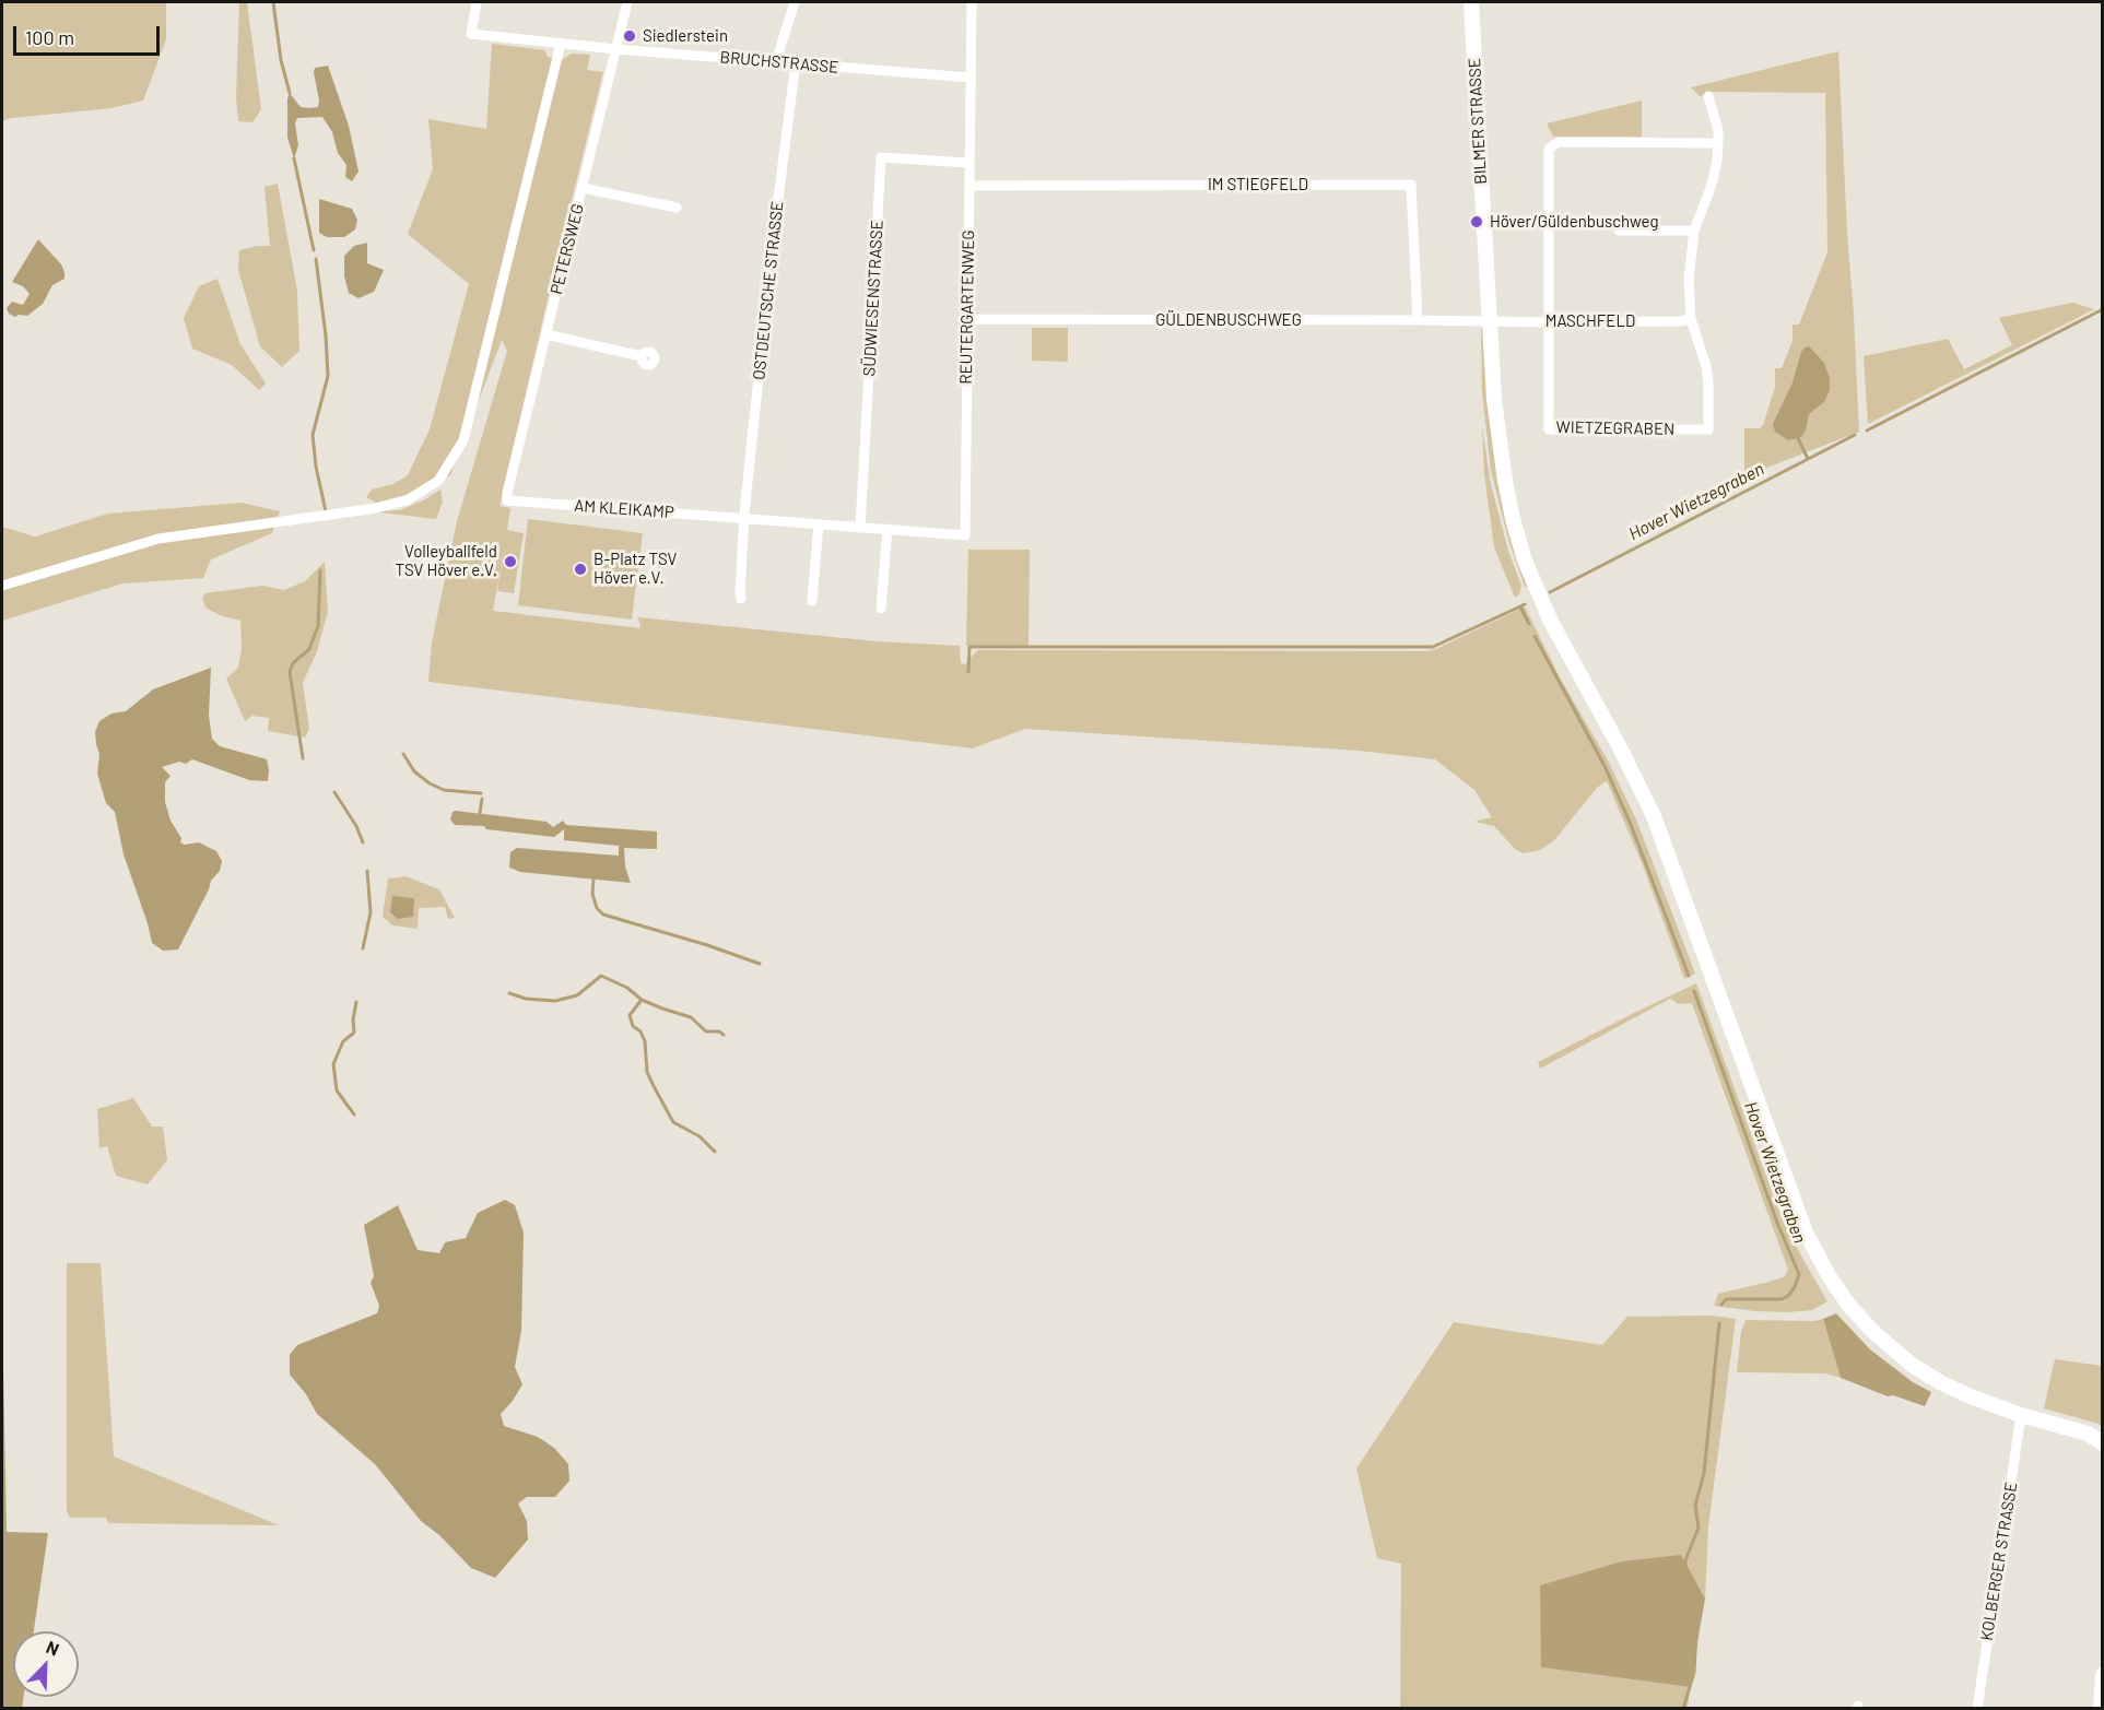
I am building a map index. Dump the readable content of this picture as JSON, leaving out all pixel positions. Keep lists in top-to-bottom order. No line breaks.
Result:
{"streets":{"street":["BRUCHSTRASSE","BILMER STRASSE","IM STIEGFELD","PETERSWEG","OSTDEUTSCHE STRASSE","SÜDWIESENSTRASSE","REUTERGARTENWEG","GÜLDENBUSCHWEG","MASCHFELD","WIETZEGRABEN","AM KLEIKAMP","KOLBERGER STRASSE"]},"crossings":[["BRUCHSTRASSE","PETERSWEG"],["BRUCHSTRASSE","OSTDEUTSCHE STRASSE"],["BRUCHSTRASSE","REUTERGARTENWEG"],["BILMER STRASSE","GÜLDENBUSCHWEG"],["BILMER STRASSE","MASCHFELD"],["BILMER STRASSE","KOLBERGER STRASSE"],["IM STIEGFELD","REUTERGARTENWEG"],["IM STIEGFELD","GÜLDENBUSCHWEG"],["PETERSWEG","AM KLEIKAMP"],["OSTDEUTSCHE STRASSE","AM KLEIKAMP"],["SÜDWIESENSTRASSE","REUTERGARTENWEG"],["SÜDWIESENSTRASSE","AM KLEIKAMP"],["REUTERGARTENWEG","GÜLDENBUSCHWEG"],["REUTERGARTENWEG","AM KLEIKAMP"],["GÜLDENBUSCHWEG","MASCHFELD"],["MASCHFELD","WIETZEGRABEN"]],"water":["Hover Wietzegraben"],"places":["Siedlerstein","Höver/Güldenbuschweg","Volleyballfeld TSV Höver e.V.","B-Platz TSV Höver e.V."],"scale_bar":"100 m","north":"top right"}
